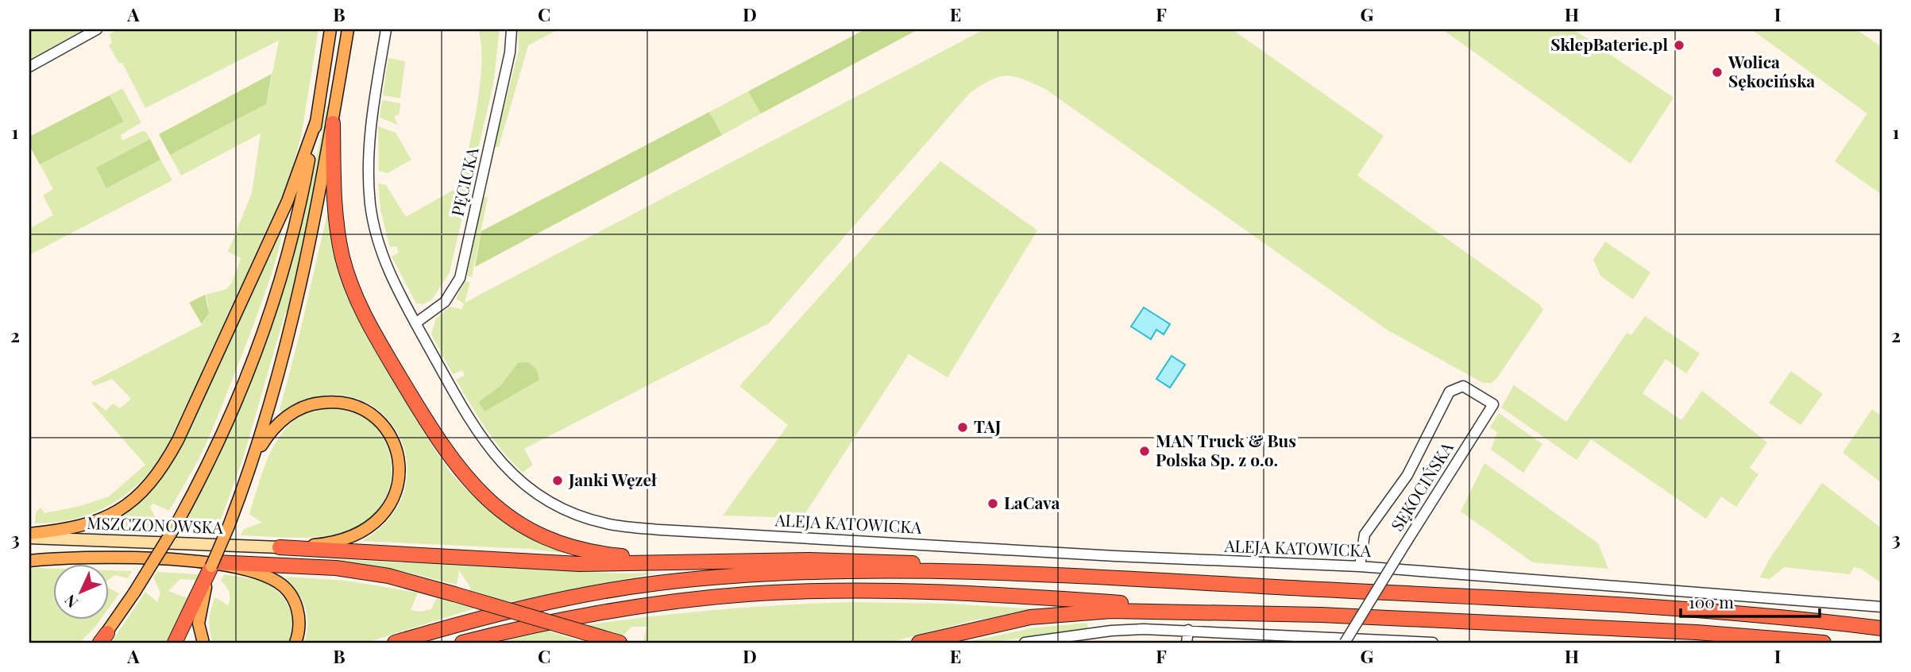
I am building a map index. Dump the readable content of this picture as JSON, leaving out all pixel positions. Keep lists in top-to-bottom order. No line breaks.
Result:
{"streets":{"main road":["MSZCZONOWSKA"],"street":["PĘCICKA","SĘKOCIŃSKA","ALEJA KATOWICKA"]},"crossings":[["PĘCICKA","ALEJA KATOWICKA"],["SĘKOCIŃSKA","ALEJA KATOWICKA"]],"places":["SklepBaterie.pl","Wolica Sękocińska","TAJ","MAN Truck & Bus Polska Sp. z o.o.","Janki Węzeł","LaCava"],"scale_bar":"100 m","north":"bottom left","grid":{"columns":["A","B","C","D","E","F","G","H","I"],"rows":["1","2","3"]}}
